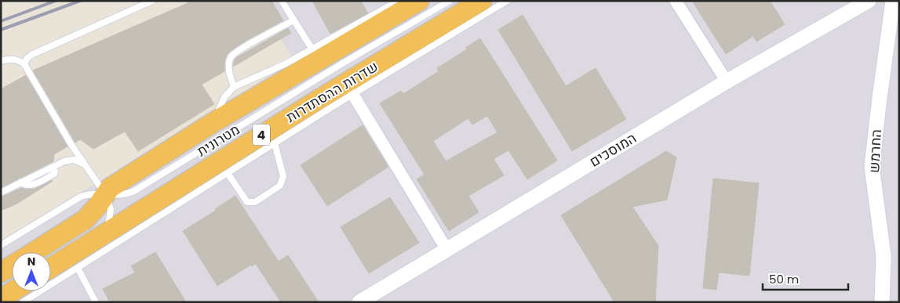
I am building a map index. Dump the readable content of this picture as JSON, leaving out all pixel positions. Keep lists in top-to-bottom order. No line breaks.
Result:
{"streets":{"highway":["שדרות ההסתדרות","4"],"street":["המוסכים","החרמש"],"lane":["מטרונית"]},"scale_bar":"50 m","north":"top"}
